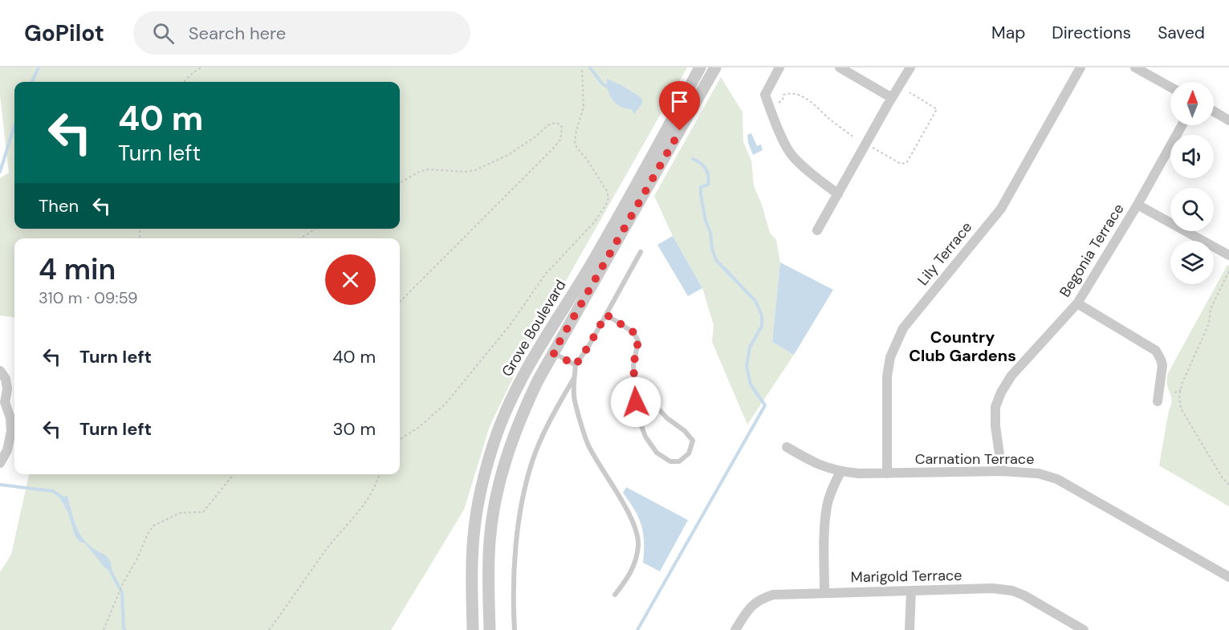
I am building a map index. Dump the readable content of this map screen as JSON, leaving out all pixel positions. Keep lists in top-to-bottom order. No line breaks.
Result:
{"streets":{"street":["Begonia Terrace","Lily Terrace","Grove Boulevard","Carnation Terrace","Marigold Terrace"]},"crossings":[["Begonia Terrace","Carnation Terrace"],["Lily Terrace","Carnation Terrace"]],"districts":["Country Club Gardens"],"north":"top","page":{"header":"GoPilot","search":"Search here","nav":["Map","Directions","Saved"],"turn":["40 m","Turn left"],"then":"Then","heading":["4 min","310 m · 09:59"],"list":[{"name":"Turn left","value":"40 m"},{"name":"Turn left","value":"30 m"}]}}
